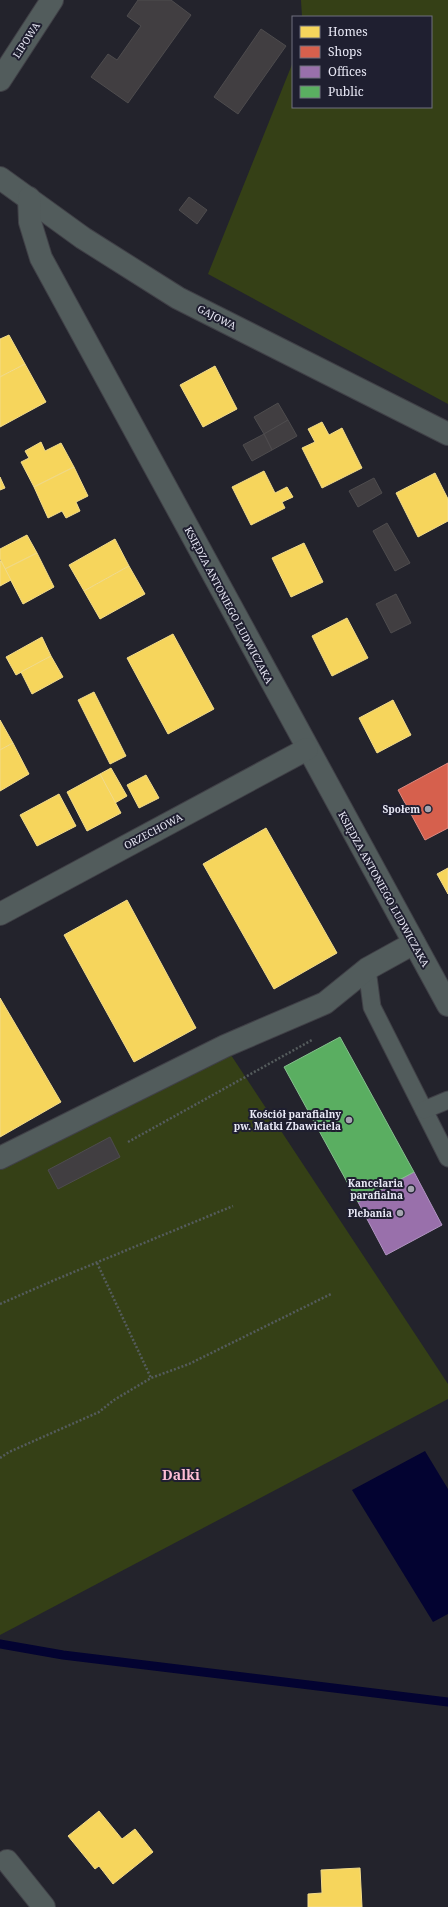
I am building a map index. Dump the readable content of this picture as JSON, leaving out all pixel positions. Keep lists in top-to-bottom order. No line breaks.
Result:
{"streets":{"street":["LIPOWA","GAJOWA","KSIĘDZA ANTONIEGO LUDWICZAKA","ORZECHOWA"]},"crossings":[["GAJOWA","KSIĘDZA ANTONIEGO LUDWICZAKA"],["KSIĘDZA ANTONIEGO LUDWICZAKA","ORZECHOWA"]],"districts":["Dalki"],"places":["Społem","Kościół parafialny pw. Matki Zbawiciela","Kancelaria parafialna","Plebania"],"legend":["Homes","Shops","Offices","Public"]}
